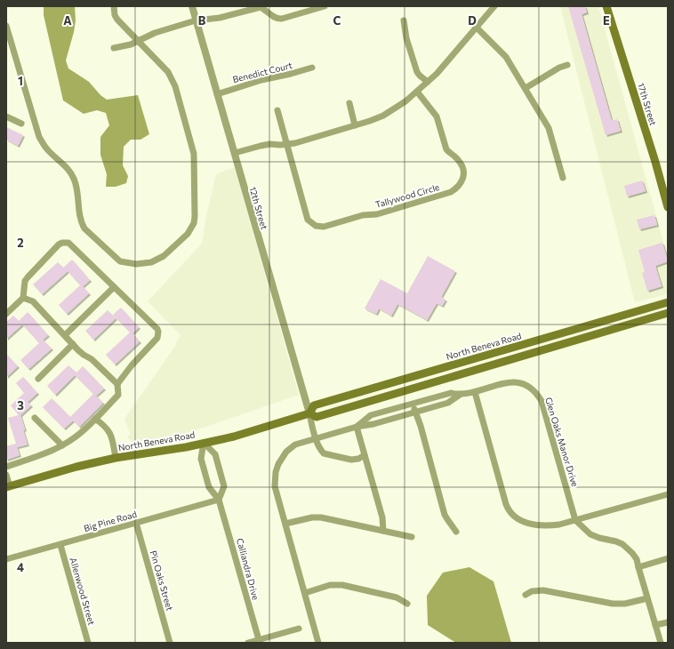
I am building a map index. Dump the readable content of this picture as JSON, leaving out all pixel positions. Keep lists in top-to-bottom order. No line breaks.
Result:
{"streets":{"main road":["17th Street","North Beneva Road"],"street":["Benedict Court","Tallywood Circle","12th Street","Glen Oaks Manor Drive","Big Pine Road","Calliandra Drive","Pin Oaks Street","Allenwood Street"]},"crossings":[["Benedict Court","12th Street"],["12th Street","North Beneva Road"],["North Beneva Road","Calliandra Drive"],["Big Pine Road","Calliandra Drive"],["Big Pine Road","Pin Oaks Street"],["Big Pine Road","Allenwood Street"]],"grid":{"columns":["A","B","C","D","E"],"rows":["1","2","3","4"]}}
